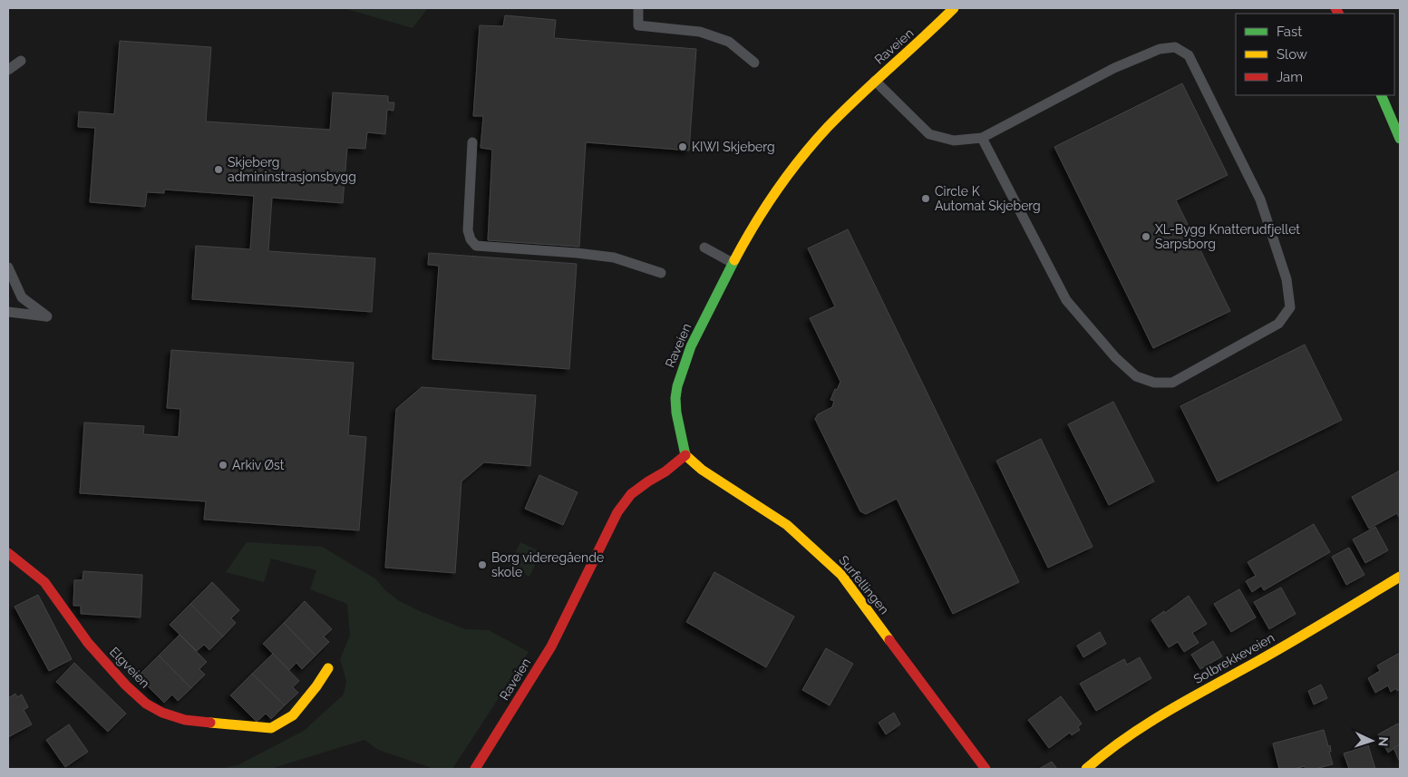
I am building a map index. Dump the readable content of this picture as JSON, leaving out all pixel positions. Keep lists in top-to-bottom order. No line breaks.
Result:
{"streets":{"main road":["Raveien","Surfellingen","Solbrekkeveien","Elgveien"]},"crossings":[["Raveien","Surfellingen"]],"places":["KIWI Skjeberg","Skjeberg admininstrasjonsbygg","Circle K Automat Skjeberg","XL-Bygg Knatterudfjellet Sarpsborg","Arkiv Øst","Borg videregående skole"],"legend":["Fast","Slow","Jam"],"north":"right"}
